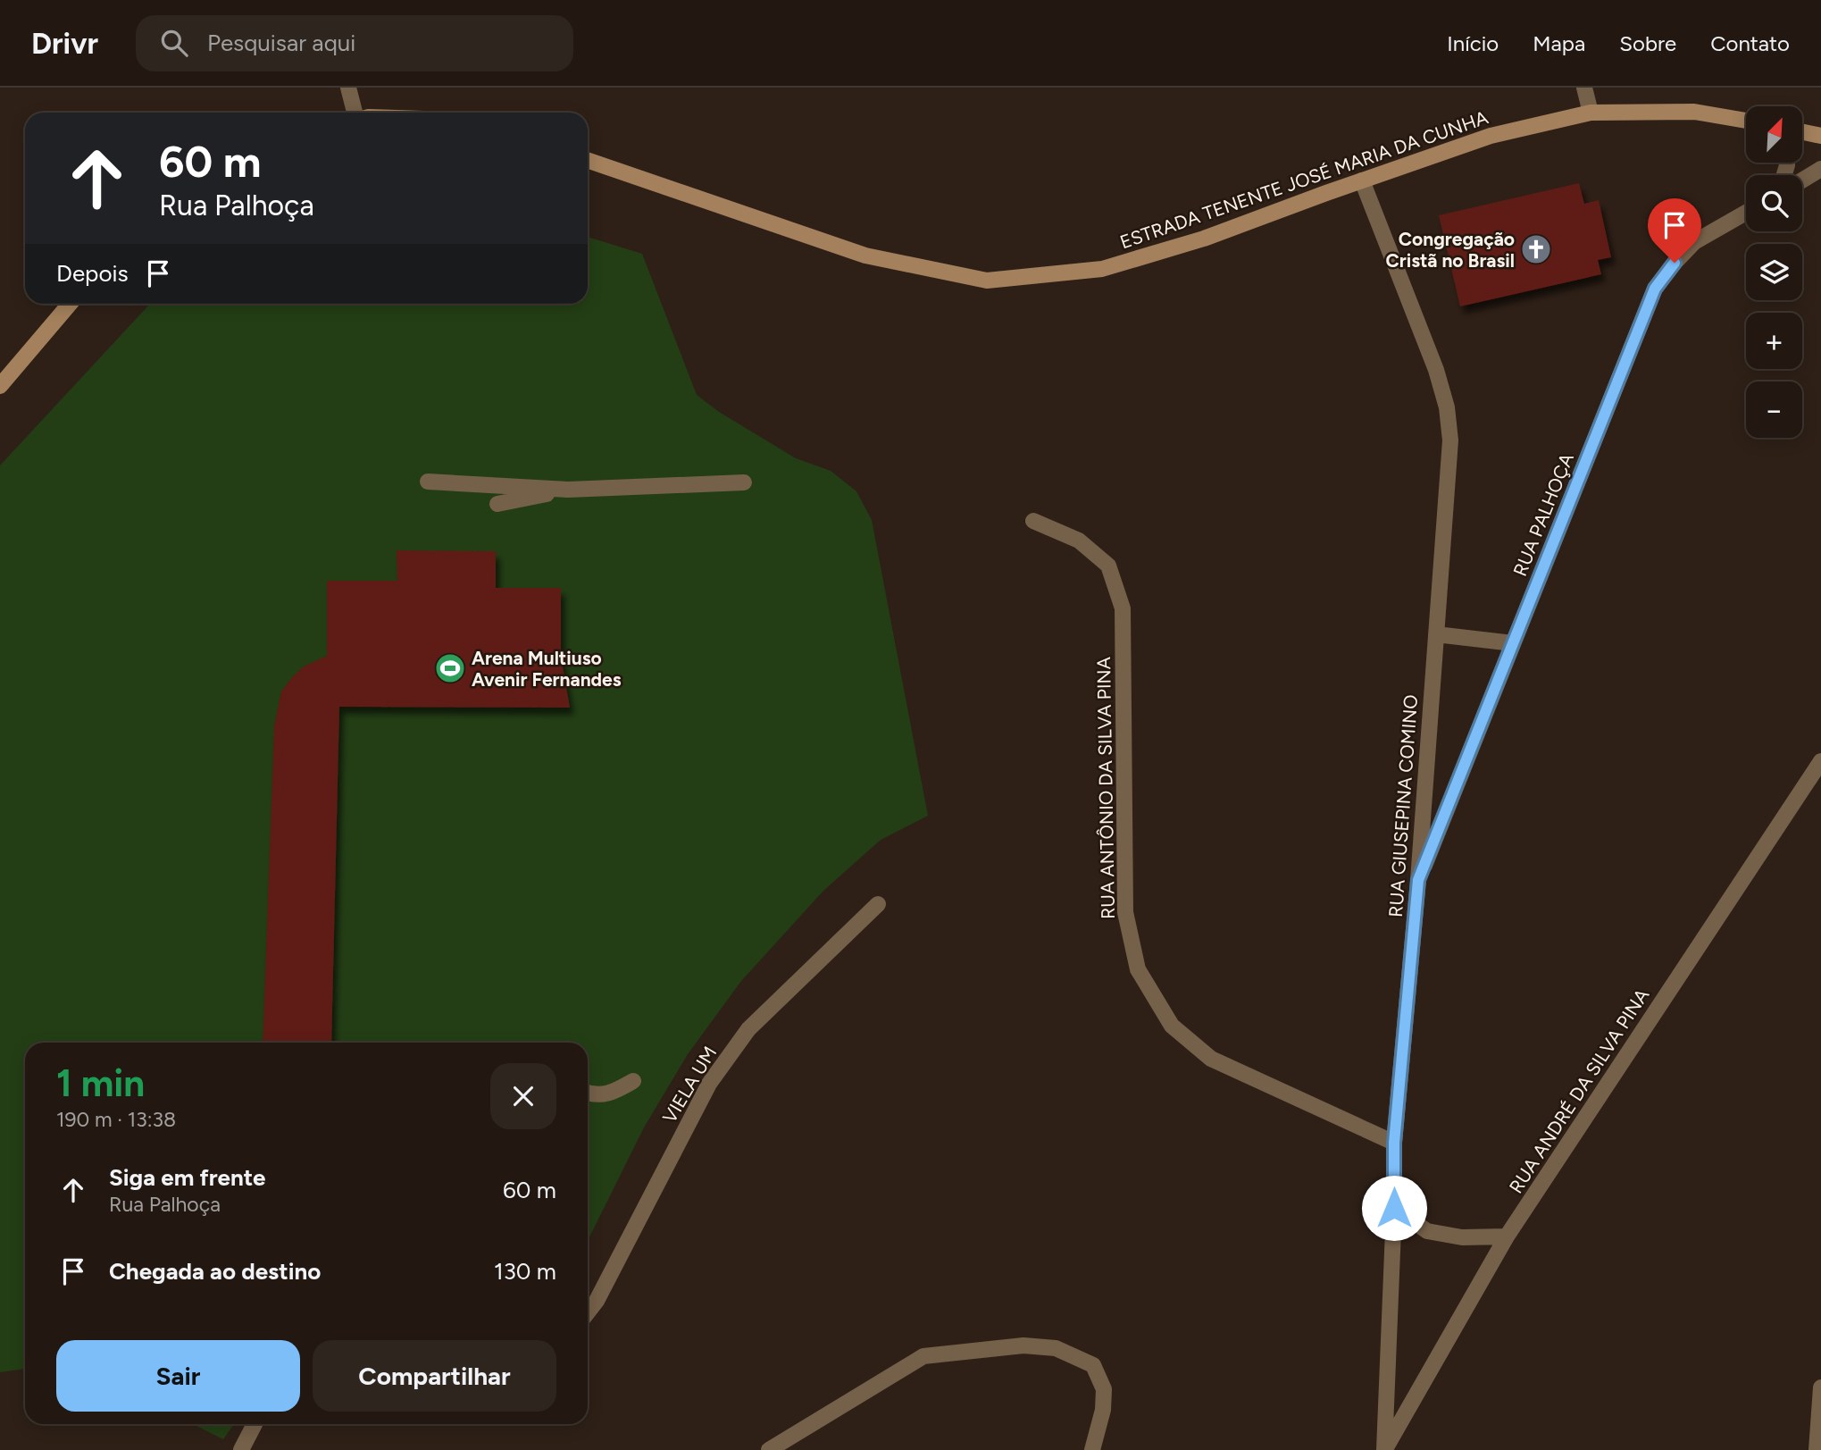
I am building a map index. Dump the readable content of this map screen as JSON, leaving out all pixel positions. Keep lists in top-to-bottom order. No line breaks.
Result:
{"streets":{"main road":["ESTRADA TENENTE JOSÉ MARIA DA CUNHA"],"street":["RUA PALHOÇA","RUA ANTÔNIO DA SILVA PINA","RUA GIUSEPINA COMINO","VIELA UM","RUA ANDRÉ DA SILVA PINA"]},"crossings":[["ESTRADA TENENTE JOSÉ MARIA DA CUNHA","RUA GIUSEPINA COMINO"],["RUA PALHOÇA","RUA GIUSEPINA COMINO"],["RUA ANTÔNIO DA SILVA PINA","RUA GIUSEPINA COMINO"],["RUA GIUSEPINA COMINO","RUA ANDRÉ DA SILVA PINA"]],"places":{"church":["Congregação Cristã no Brasil"],"sports":["Arena Multiuso Avenir Fernandes"]},"north":"top right","page":{"header":"Drivr","search":"Pesquisar aqui","nav":["Início","Mapa","Sobre","Contato"],"map_buttons":["+","−"],"turn":["60 m","Rua Palhoça"],"then":"Depois","heading":["1 min","190 m · 13:38"],"list":[{"name":"Siga em frente","note":"Rua Palhoça","value":"60 m"},{"name":"Chegada ao destino","value":"130 m"}],"buttons":["Sair","Compartilhar"]}}
